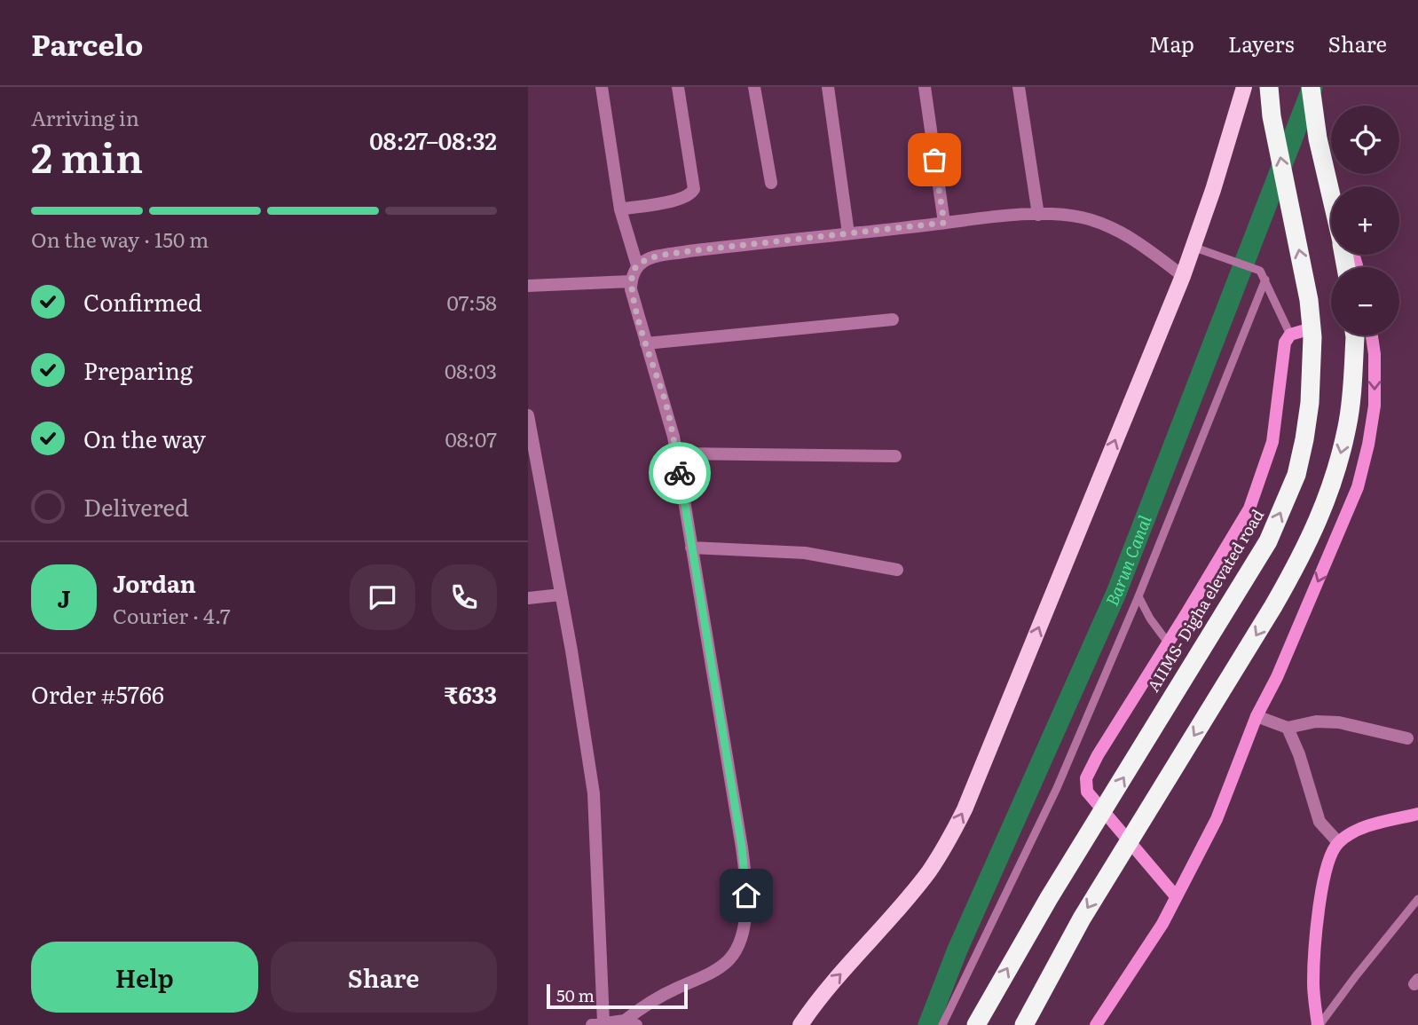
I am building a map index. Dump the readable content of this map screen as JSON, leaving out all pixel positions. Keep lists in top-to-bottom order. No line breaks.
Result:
{"streets":{"highway":["AIIMS- Digha elevated road"]},"water":["Barun Canal"],"scale_bar":"50 m","page":{"header":"Parcelo","nav":["Map","Layers","Share"],"heading":["2 min","Arriving in","08:27–08:32"],"panel":["Jordan","Courier · 4.7","Order #5766","₹633"],"map_buttons":["+","−"],"bar":"On the way · 150 m","list":[["Confirmed","07:58"],["Preparing","08:03"],["On the way","08:07"],"Delivered"],"round":"J","buttons":["Help","Share"],"scale":"50 m"}}
